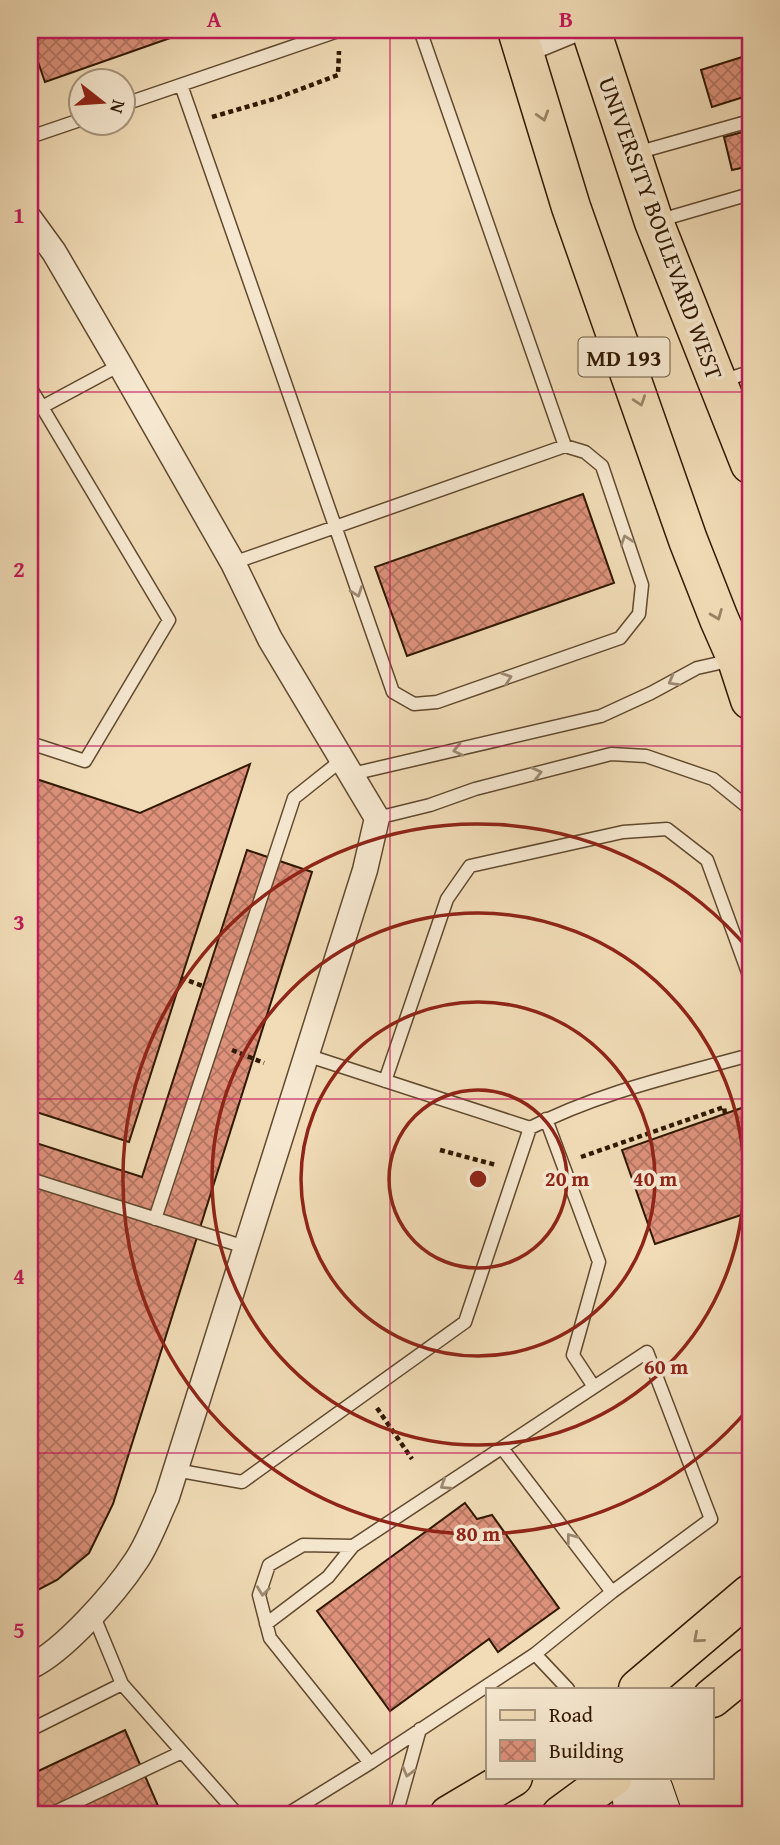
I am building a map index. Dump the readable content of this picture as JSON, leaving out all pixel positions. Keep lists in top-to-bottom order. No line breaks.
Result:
{"streets":{"main road":["UNIVERSITY BOULEVARD WEST","MD 193"]},"legend":["Road","Building"],"north":"right","grid":{"columns":["A","B"],"rows":["1","2","3","4","5"]},"rings":["20 m","40 m","60 m","80 m"]}
